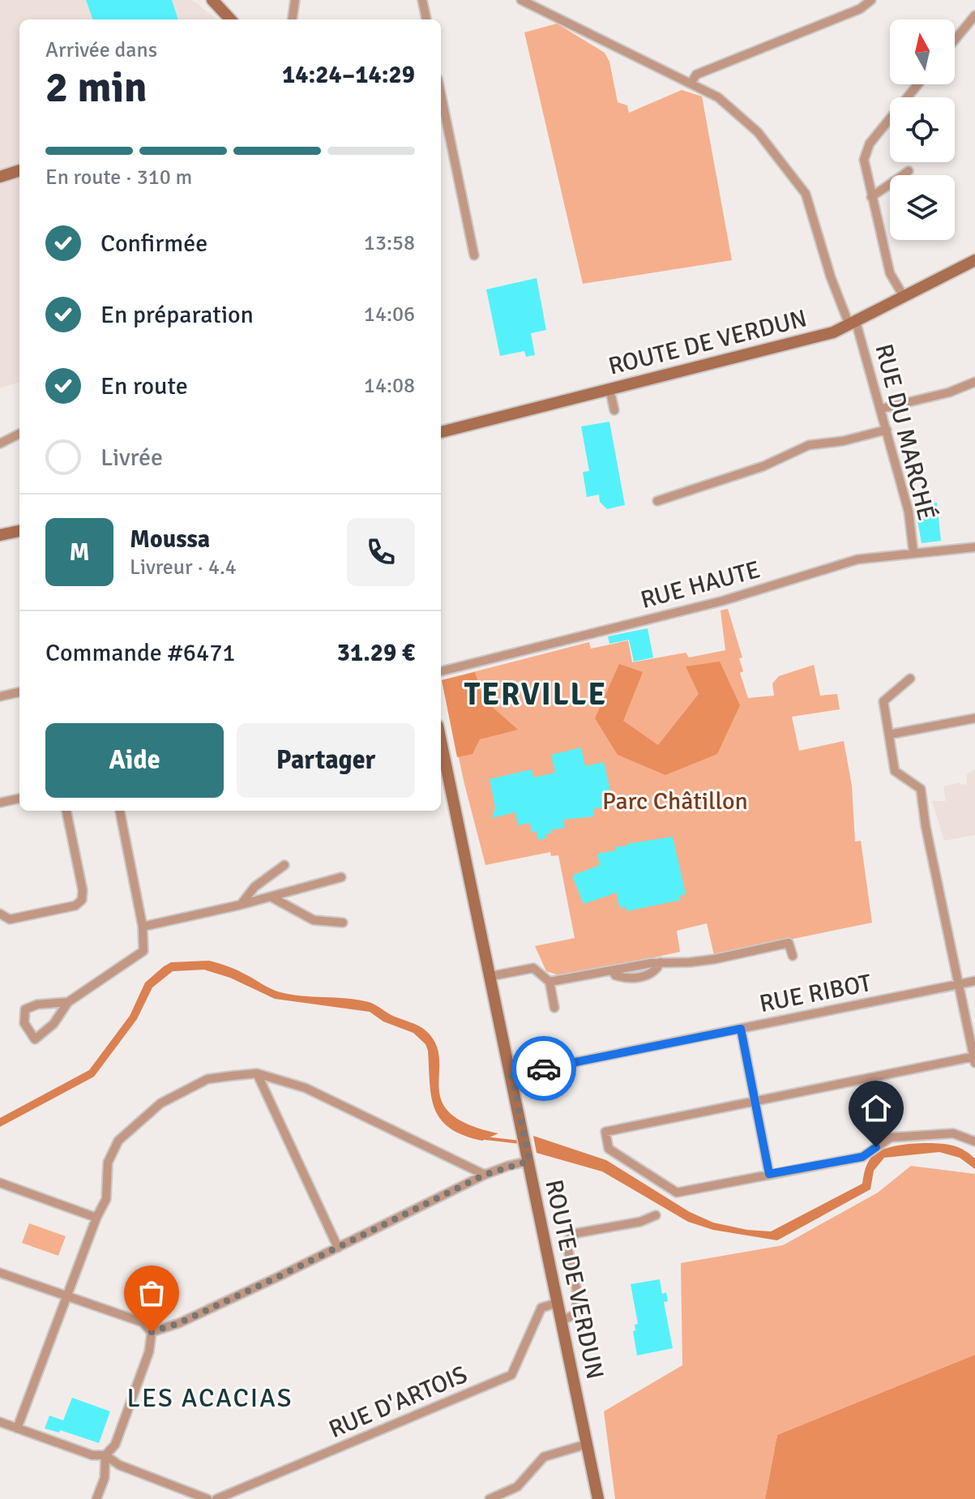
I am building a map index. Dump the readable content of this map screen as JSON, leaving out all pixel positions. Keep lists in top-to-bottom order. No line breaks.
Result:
{"streets":{"main road":["ROUTE DE VERDUN"],"street":["RUE DU MARCHÉ","RUE HAUTE","RUE RIBOT","RUE D'ARTOIS"]},"crossings":[["ROUTE DE VERDUN","RUE DU MARCHÉ"],["ROUTE DE VERDUN","RUE RIBOT"],["ROUTE DE VERDUN","RUE D'ARTOIS"],["RUE DU MARCHÉ","RUE HAUTE"]],"districts":["TERVILLE","LES ACACIAS"],"parks":["Parc Châtillon"],"north":"top","page":{"heading":["2 min","Arrivée dans","14:24–14:29"],"panel":["Moussa","Livreur · 4.4","Commande #6471","31.29 €"],"bar":"En route · 310 m","list":[["Confirmée","13:58"],["En préparation","14:06"],["En route","14:08"],"Livrée"],"round":"M","buttons":["Aide","Partager"]}}
